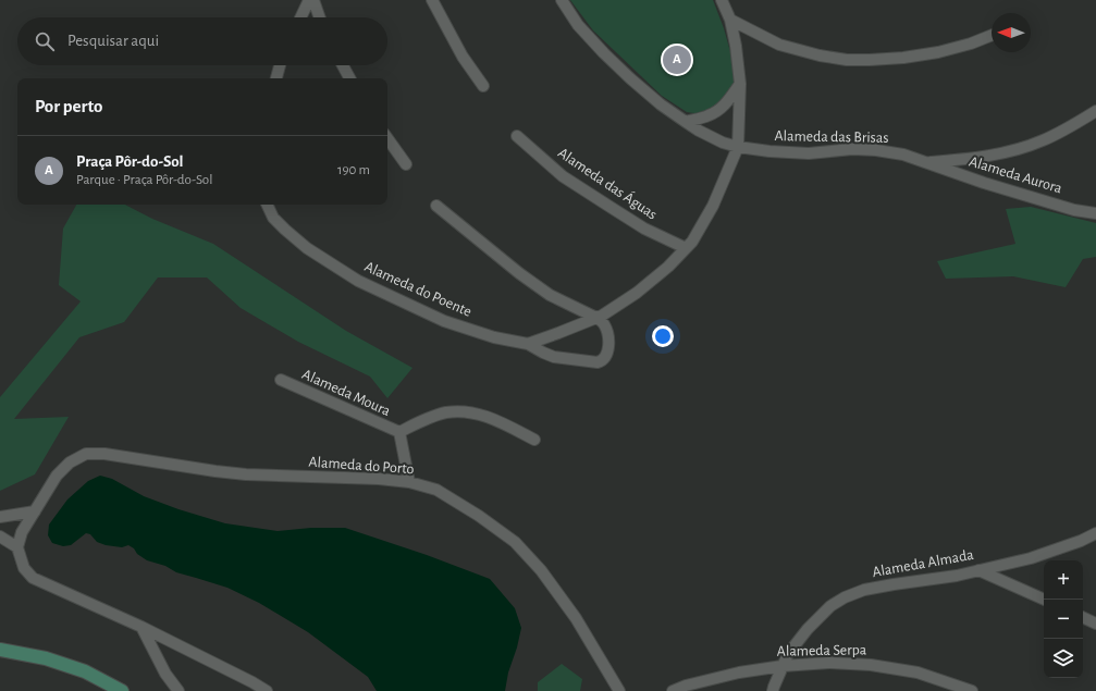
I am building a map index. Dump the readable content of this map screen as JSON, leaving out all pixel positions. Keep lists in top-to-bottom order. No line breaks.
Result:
{"streets":{"street":["Alameda das Brisas","Alameda Aurora","Alameda das Águas","Alameda do Poente","Alameda Moura","Alameda do Porto","Alameda Almada","Alameda Serpa"]},"crossings":[["Alameda das Brisas","Alameda Aurora"],["Alameda Almada","Alameda Serpa"]],"north":"left","page":{"search":"Pesquisar aqui","pins":"A","heading":"Por perto","list":[{"mark":"A","name":"Praça Pôr-do-Sol","note":"Parque · Praça Pôr-do-Sol","value":"190 m"}],"map_buttons":["+","−"]}}
